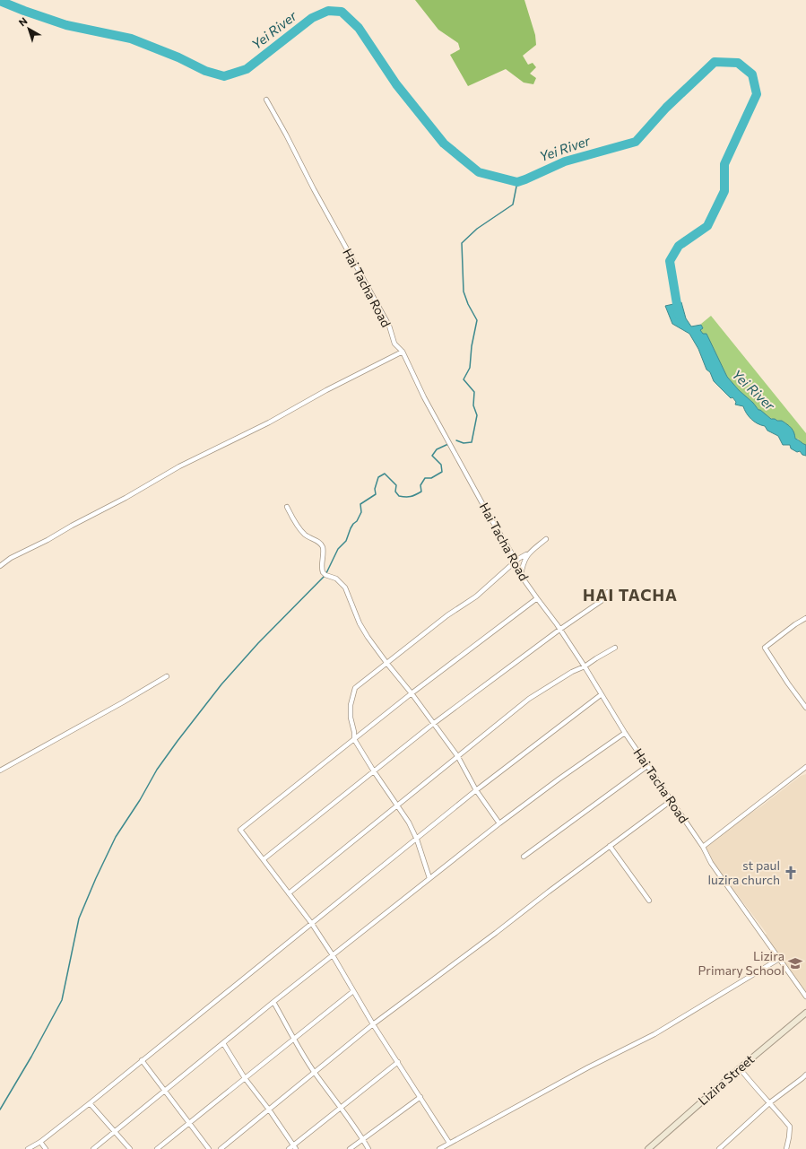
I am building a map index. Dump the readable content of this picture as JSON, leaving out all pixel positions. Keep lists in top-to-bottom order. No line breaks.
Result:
{"streets":{"street":["Hai Tacha Road","Lizira Street"]},"districts":["HAI TACHA"],"water":["Yei River"],"places":{"church":["st paul luzira church"],"school or university":["Lizira Primary School"]},"north":"top left"}
